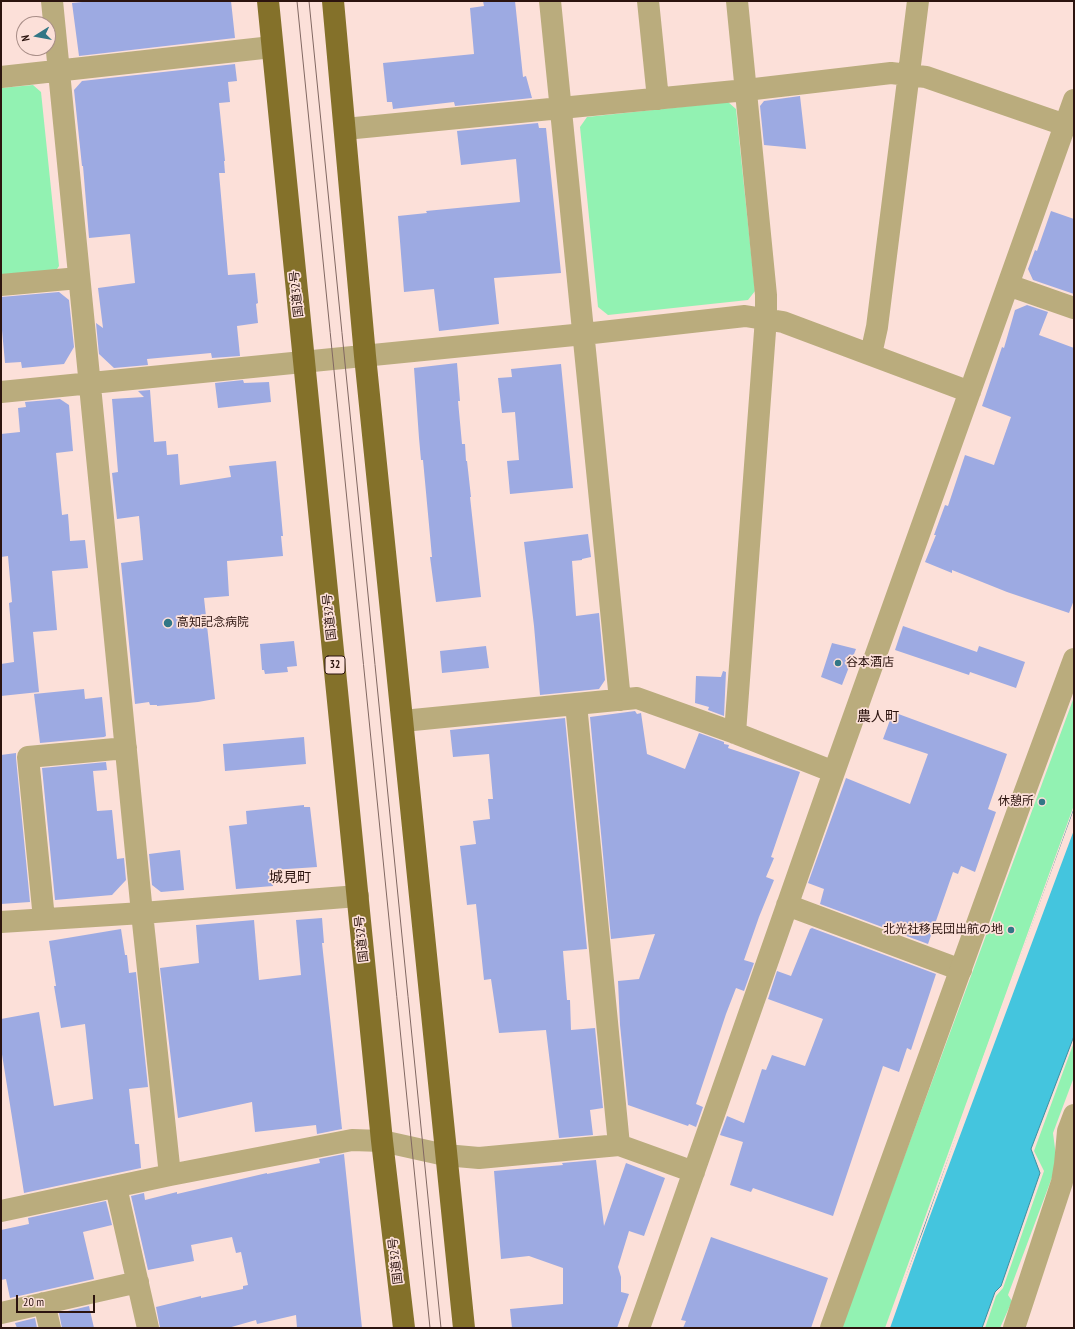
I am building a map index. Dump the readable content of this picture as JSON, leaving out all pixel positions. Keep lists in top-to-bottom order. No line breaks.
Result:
{"streets":{"highway":["国道32号","32"]},"districts":["農人町","城見町"],"places":["高知記念病院","谷本酒店","休憩所","北光社移民団出航の地"],"scale_bar":"20 m","north":"left"}
